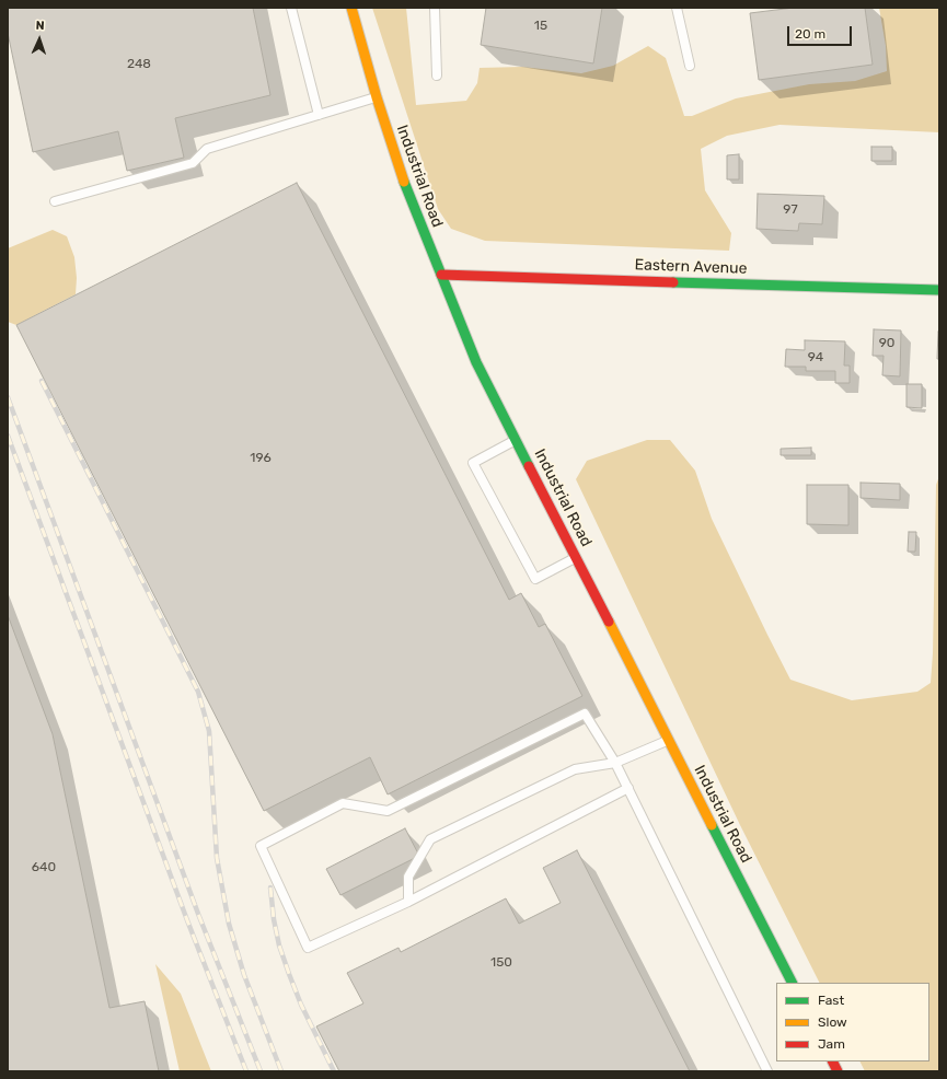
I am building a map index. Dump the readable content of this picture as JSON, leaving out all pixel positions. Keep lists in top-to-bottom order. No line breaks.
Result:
{"streets":{"street":["Industrial Road","Eastern Avenue"]},"crossings":[["Industrial Road","Eastern Avenue"]],"house_numbers":["15","248","97","90","94","196","640","150"],"legend":["Fast","Slow","Jam"],"scale_bar":"20 m","north":"top"}
